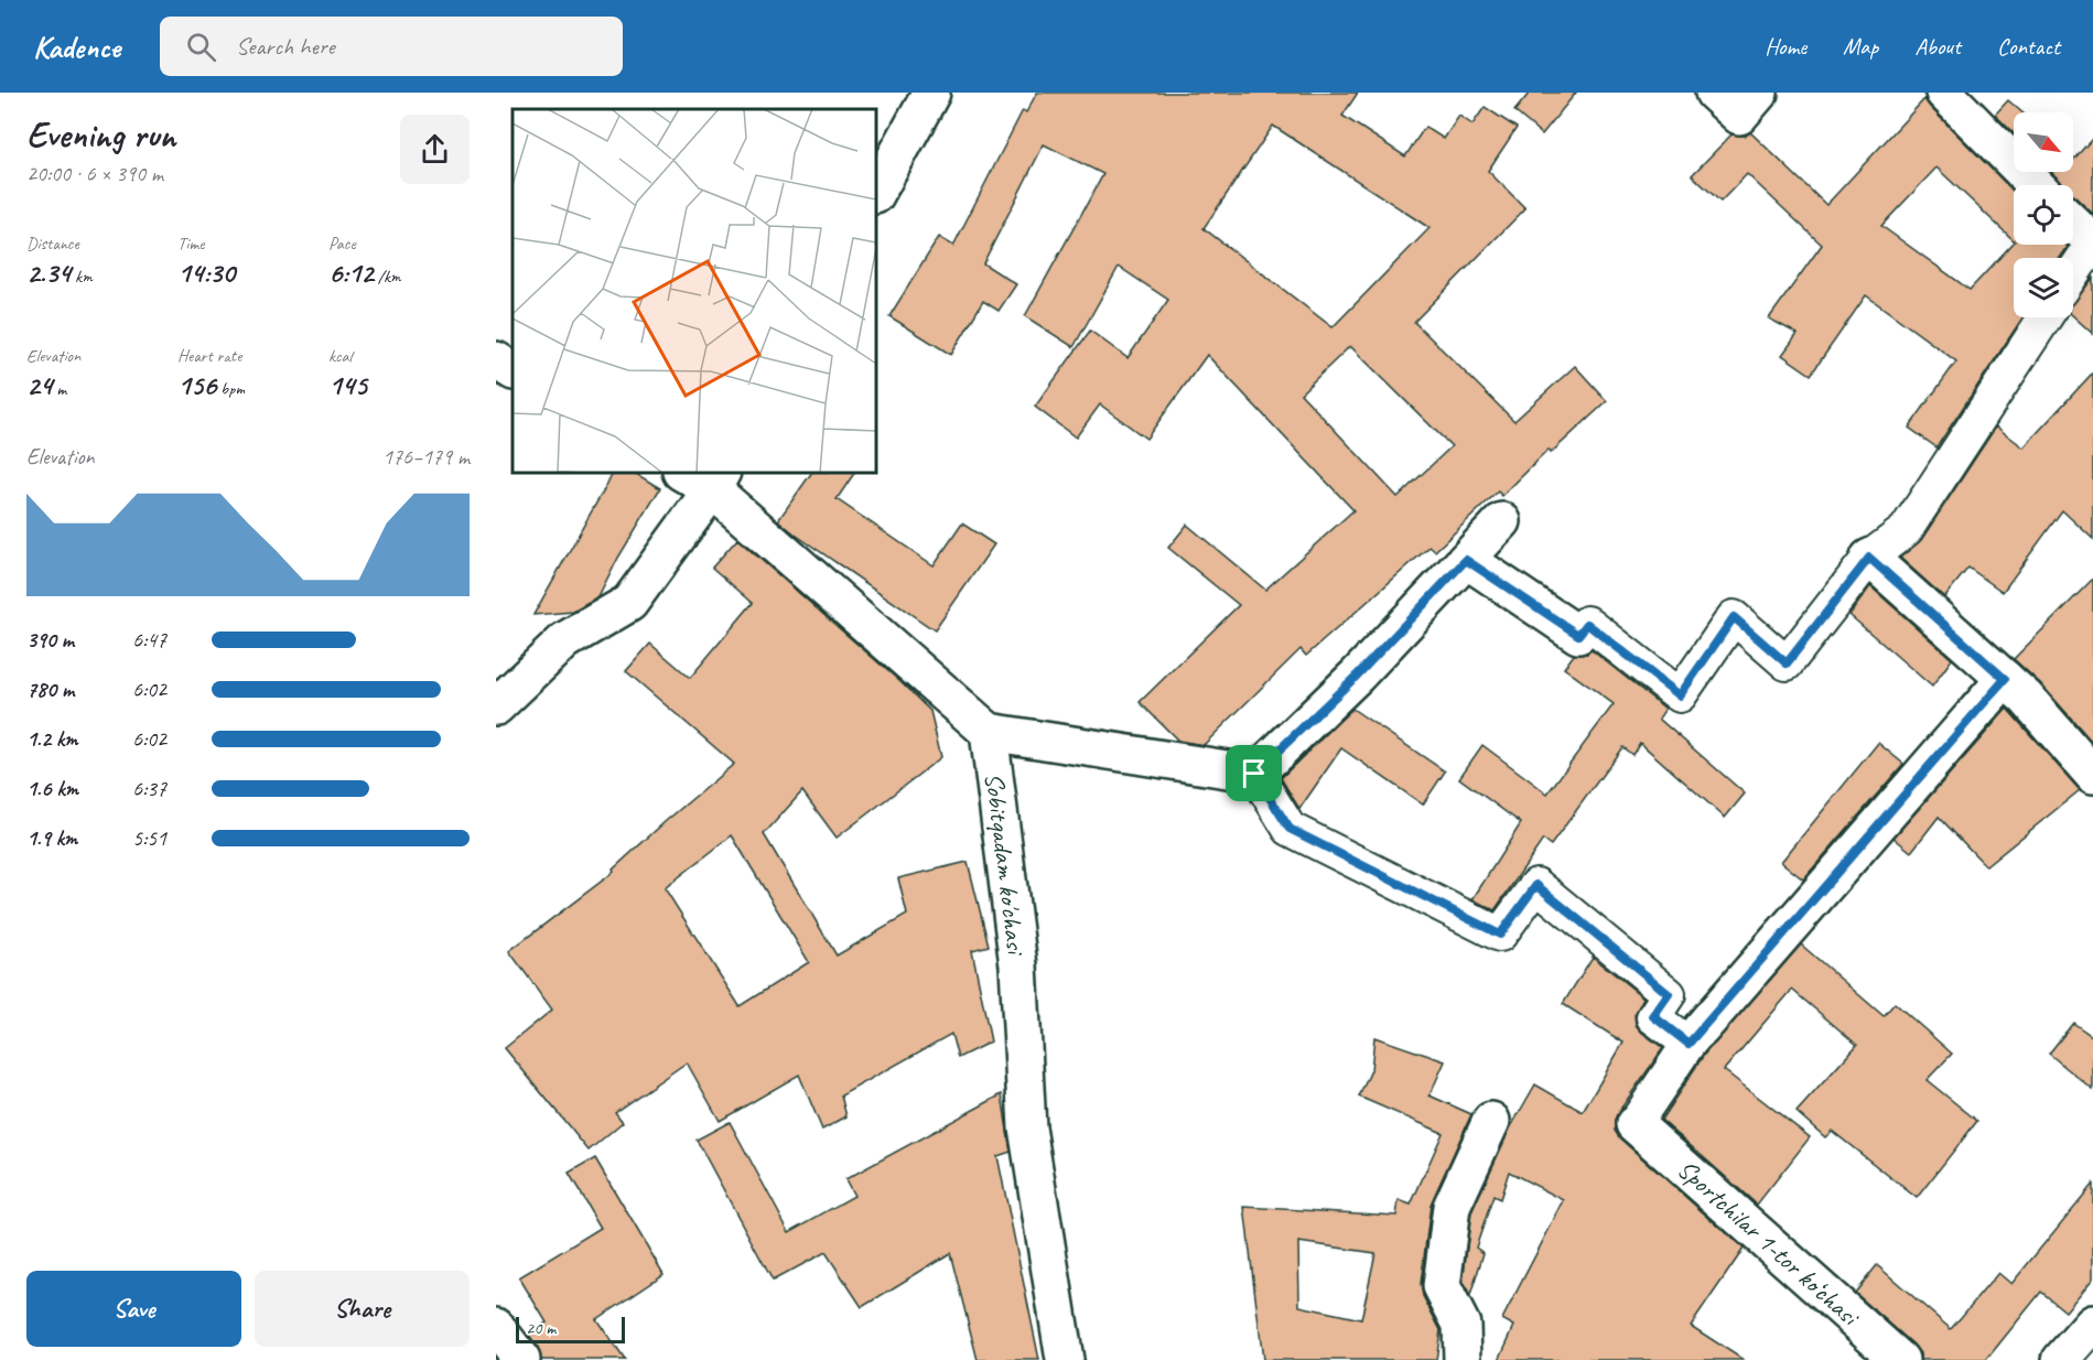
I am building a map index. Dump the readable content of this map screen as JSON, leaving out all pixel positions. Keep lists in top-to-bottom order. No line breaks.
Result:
{"streets":{"street":["Sobitqadam ko'chasi","Sportchilar 1-tor ko‘chasi"]},"scale_bar":"20 m","north":"bottom right","page":{"header":"Kadence","search":"Search here","nav":["Home","Map","About","Contact"],"heading":["Evening run","20:00 · 6 × 390 m"],"stats":[["Distance","2.34 km"],["Time","14:30"],["Pace","6:12 /km"],["Elevation","24 m"],["Heart rate","156 bpm"],["kcal","145"]],"chart":["Elevation","176–179 m"],"list":[{"name":"390 m","note":"6:47"},{"name":"780 m","note":"6:02"},{"name":"1.2 km","note":"6:02"},{"name":"1.6 km","note":"6:37"},{"name":"1.9 km","note":"5:51"}],"buttons":["Save","Share"],"scale":"20 m"}}
